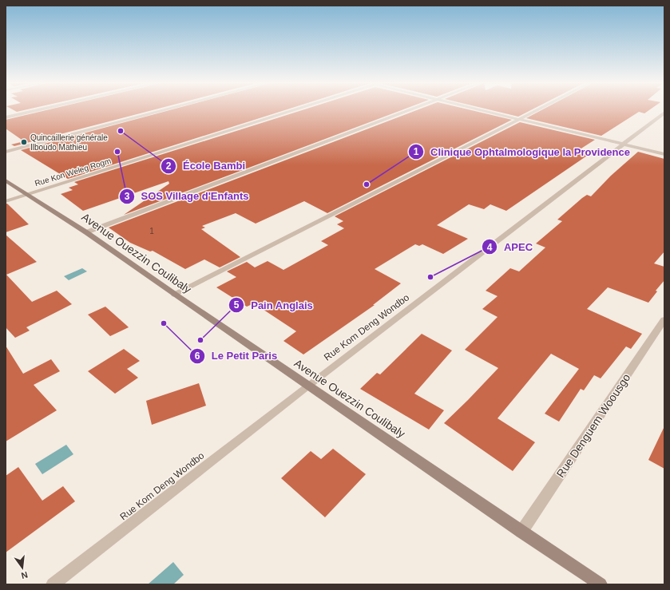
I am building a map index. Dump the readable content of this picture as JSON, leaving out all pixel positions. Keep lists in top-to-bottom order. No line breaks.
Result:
{"streets":{"main road":["Avenue Ouezzin Coulibaly"],"street":["Rue Kon Weleg Rogm","Rue Kom Deng Wondbo","Rue Denguem Woousgo"]},"crossings":[["Rue Kon Weleg Rogm","Avenue Ouezzin Coulibaly"],["Avenue Ouezzin Coulibaly","Rue Kom Deng Wondbo"],["Avenue Ouezzin Coulibaly","Rue Denguem Woousgo"]],"places":["École Bambi","Quincaillerie générale Ilboudo Mathieu","SOS Village d'Enfants","Clinique Ophtalmologique la Providence","APEC","Le Petit Paris","Pain Anglais"],"house_numbers":["1"],"north":"bottom"}
